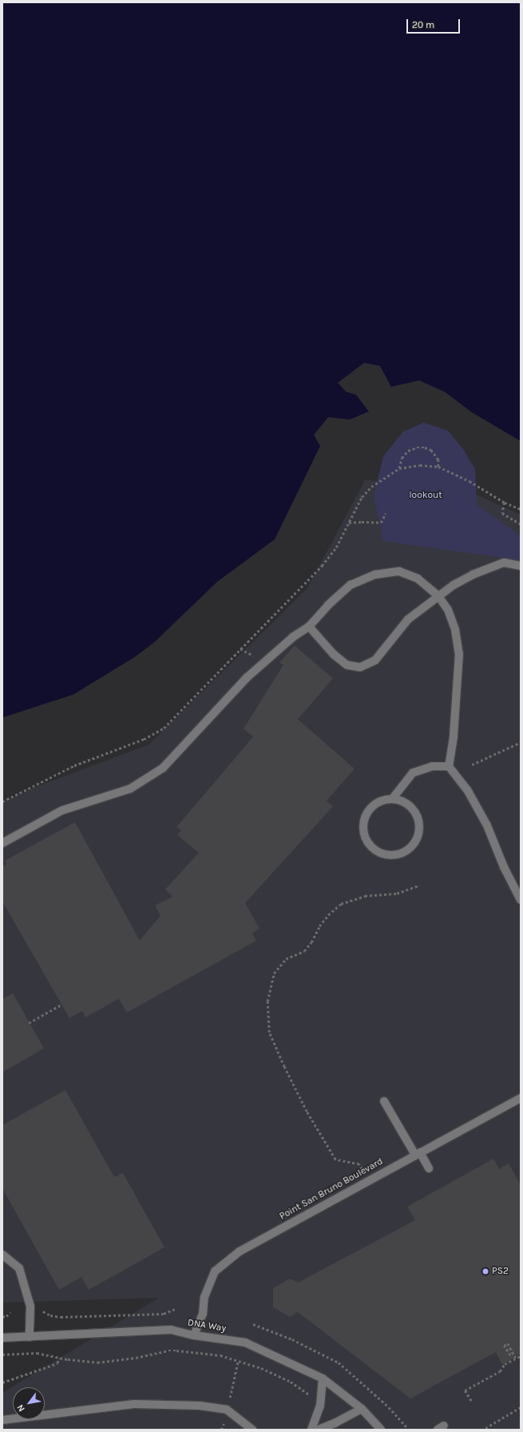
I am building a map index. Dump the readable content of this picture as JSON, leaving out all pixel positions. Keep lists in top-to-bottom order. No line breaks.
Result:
{"streets":{"street":["Point San Bruno Boulevard","DNA Way"]},"crossings":[["Point San Bruno Boulevard","DNA Way"]],"parks":["lookout"],"places":["PS2"],"scale_bar":"20 m","north":"bottom left"}
